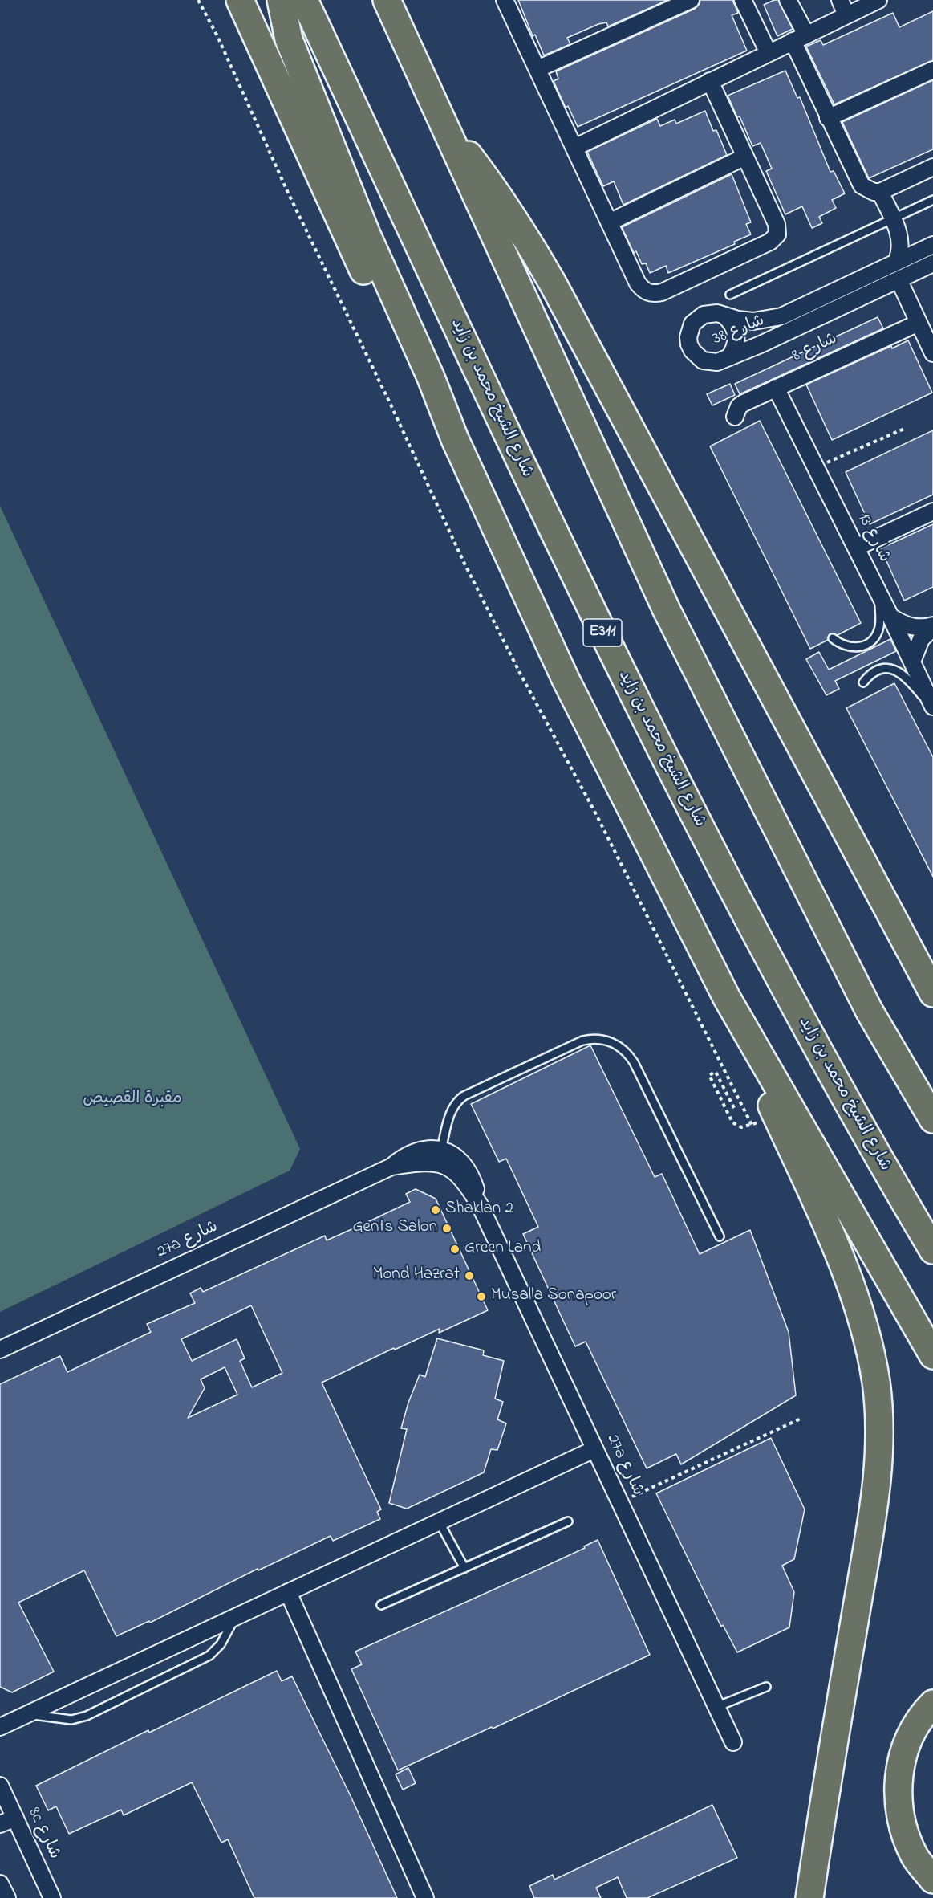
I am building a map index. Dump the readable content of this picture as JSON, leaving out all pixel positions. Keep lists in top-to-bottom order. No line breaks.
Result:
{"streets":{"highway":["شارع الشيخ محمد بن زايد","E311"],"street":["شارع 38","شارع 8","شارع 13","27a شارع","8c شارع"]},"crossings":[["شارع 8","شارع 13"]],"parks":["مقبرة القصيص"],"places":["Shaklan 2","Gents Salon","Green Land","Mond Hazrat","Musalla Sonapoor"]}
